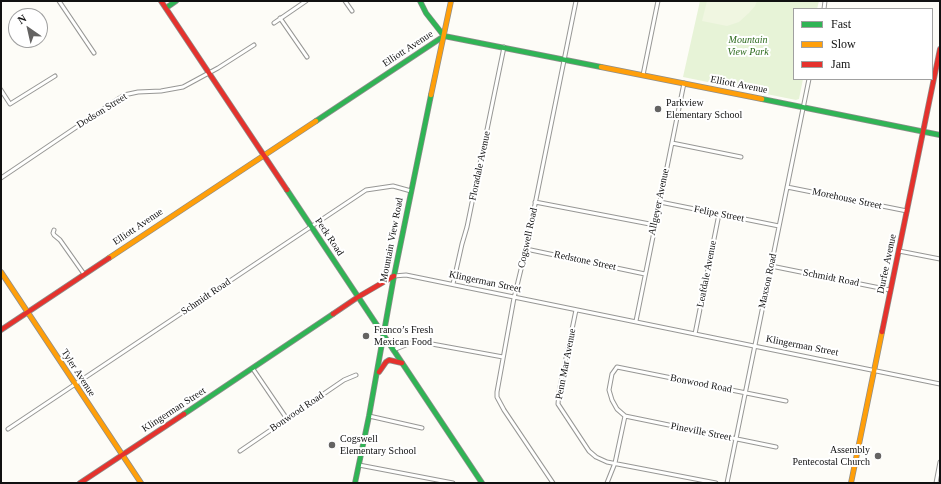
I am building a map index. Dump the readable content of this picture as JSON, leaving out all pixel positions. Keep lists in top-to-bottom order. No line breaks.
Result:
{"streets":{"street":["Elliott Avenue","Dodson Street","Floradale Avenue","Morehouse Street","Allgeyer Avenue","Felipe Street","Peck Road","Cogswell Road","Mountain View Road","Redstone Street","Durfee Avenue","Leafdale Avenue","Schmidt Road","Maxson Road","Klingerman Street","Penn Mar Avenue","Tyler Avenue","Bonwood Road","Pineville Street"]},"crossings":[["Elliott Avenue","Floradale Avenue"],["Elliott Avenue","Allgeyer Avenue"],["Elliott Avenue","Peck Road"],["Elliott Avenue","Cogswell Road"],["Elliott Avenue","Mountain View Road"],["Elliott Avenue","Durfee Avenue"],["Elliott Avenue","Maxson Road"],["Elliott Avenue","Tyler Avenue"],["Dodson Street","Peck Road"],["Floradale Avenue","Klingerman Street"],["Morehouse Street","Durfee Avenue"],["Morehouse Street","Maxson Road"],["Allgeyer Avenue","Felipe Street"],["Allgeyer Avenue","Redstone Street"],["Allgeyer Avenue","Klingerman Street"],["Felipe Street","Leafdale Avenue"],["Felipe Street","Maxson Road"],["Peck Road","Mountain View Road"],["Peck Road","Schmidt Road"],["Peck Road","Klingerman Street"],["Cogswell Road","Redstone Street"],["Cogswell Road","Klingerman Street"],["Mountain View Road","Schmidt Road"],["Mountain View Road","Klingerman Street"],["Durfee Avenue","Schmidt Road"],["Durfee Avenue","Klingerman Street"],["Leafdale Avenue","Klingerman Street"],["Schmidt Road","Maxson Road"],["Schmidt Road","Tyler Avenue"],["Maxson Road","Klingerman Street"],["Maxson Road","Bonwood Road"],["Maxson Road","Pineville Street"],["Klingerman Street","Penn Mar Avenue"],["Klingerman Street","Tyler Avenue"],["Bonwood Road","Pineville Street"]],"parks":["Mountain View Park"],"places":["Parkview Elementary School","Franco’s Fresh Mexican Food","Cogswell Elementary School","Assembly Pentecostal Church"],"legend":["Fast","Slow","Jam"],"north":"top left"}
